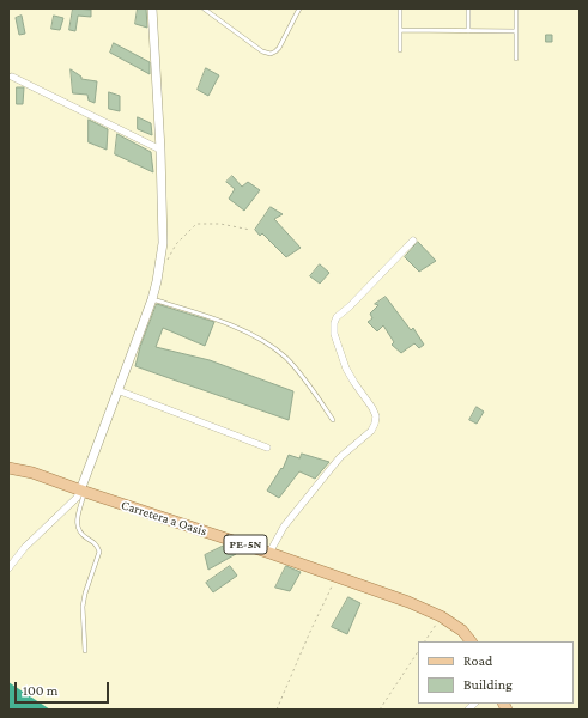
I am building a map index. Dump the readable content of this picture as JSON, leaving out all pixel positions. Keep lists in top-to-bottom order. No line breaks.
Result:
{"streets":{"main road":["Carretera a Oasis","PE-5N"]},"legend":["Road","Building"],"scale_bar":"100 m"}
